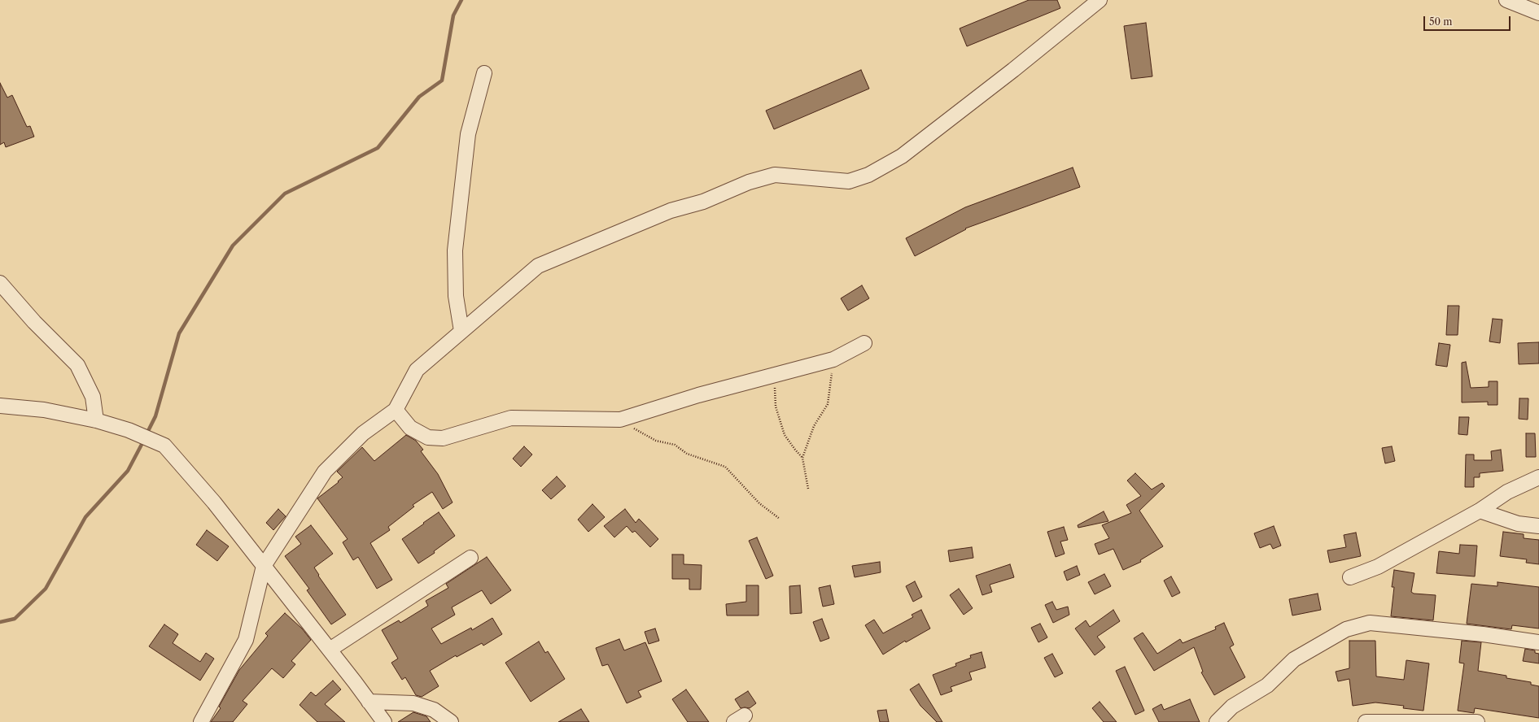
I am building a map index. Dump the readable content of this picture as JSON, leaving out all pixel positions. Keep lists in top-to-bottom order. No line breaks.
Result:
{"scale_bar":"50 m"}
